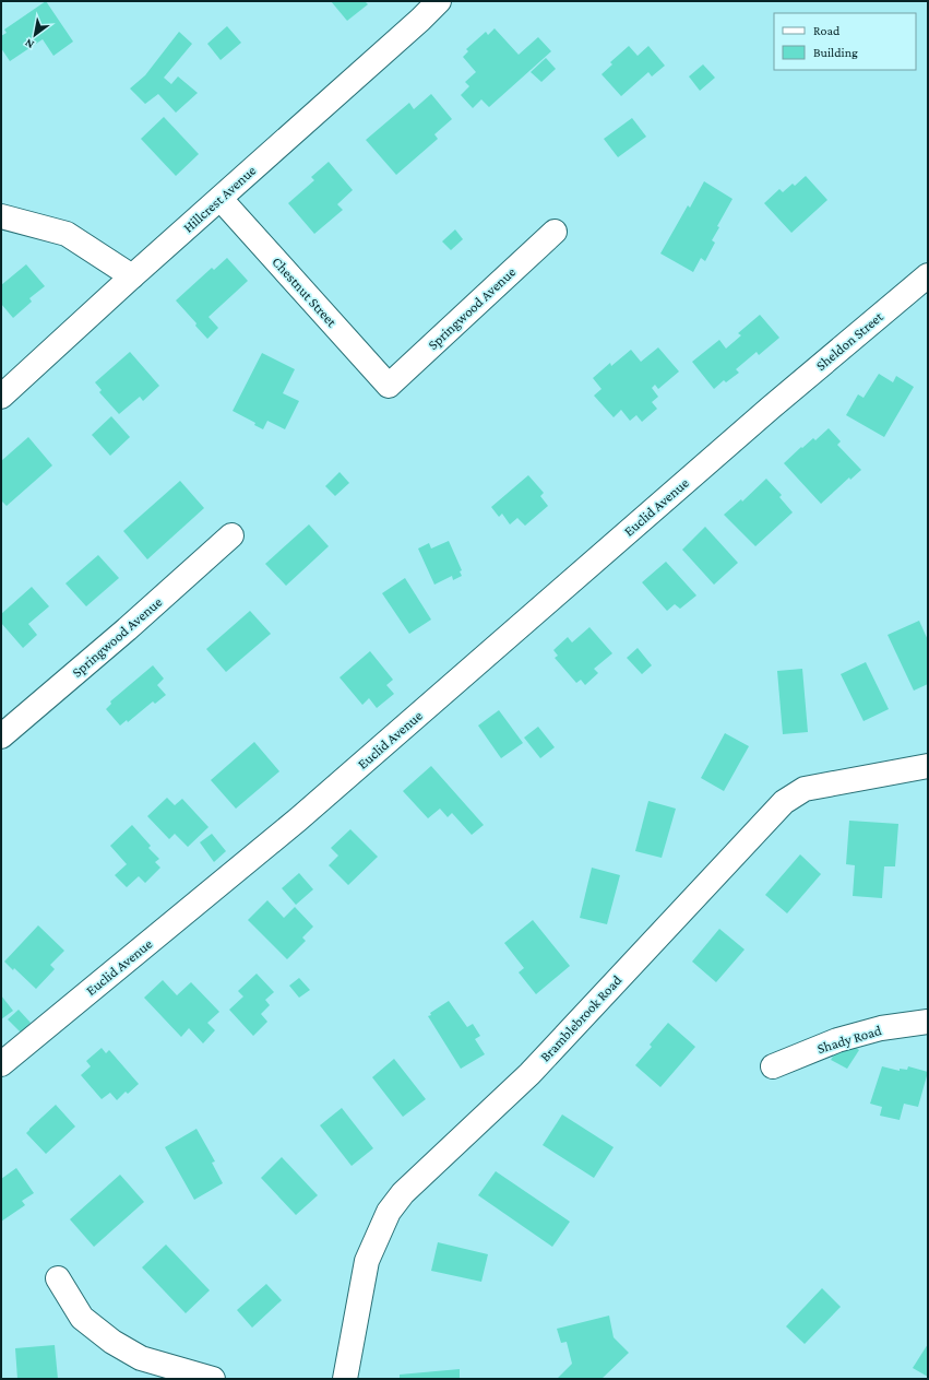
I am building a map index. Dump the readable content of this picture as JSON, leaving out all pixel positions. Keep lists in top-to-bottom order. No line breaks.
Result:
{"streets":{"street":["Hillcrest Avenue","Chestnut Street","Springwood Avenue","Sheldon Street","Euclid Avenue","Bramblebrook Road","Shady Road"]},"crossings":[["Hillcrest Avenue","Chestnut Street"],["Chestnut Street","Springwood Avenue"],["Sheldon Street","Euclid Avenue"]],"legend":["Road","Building"],"north":"bottom left"}
